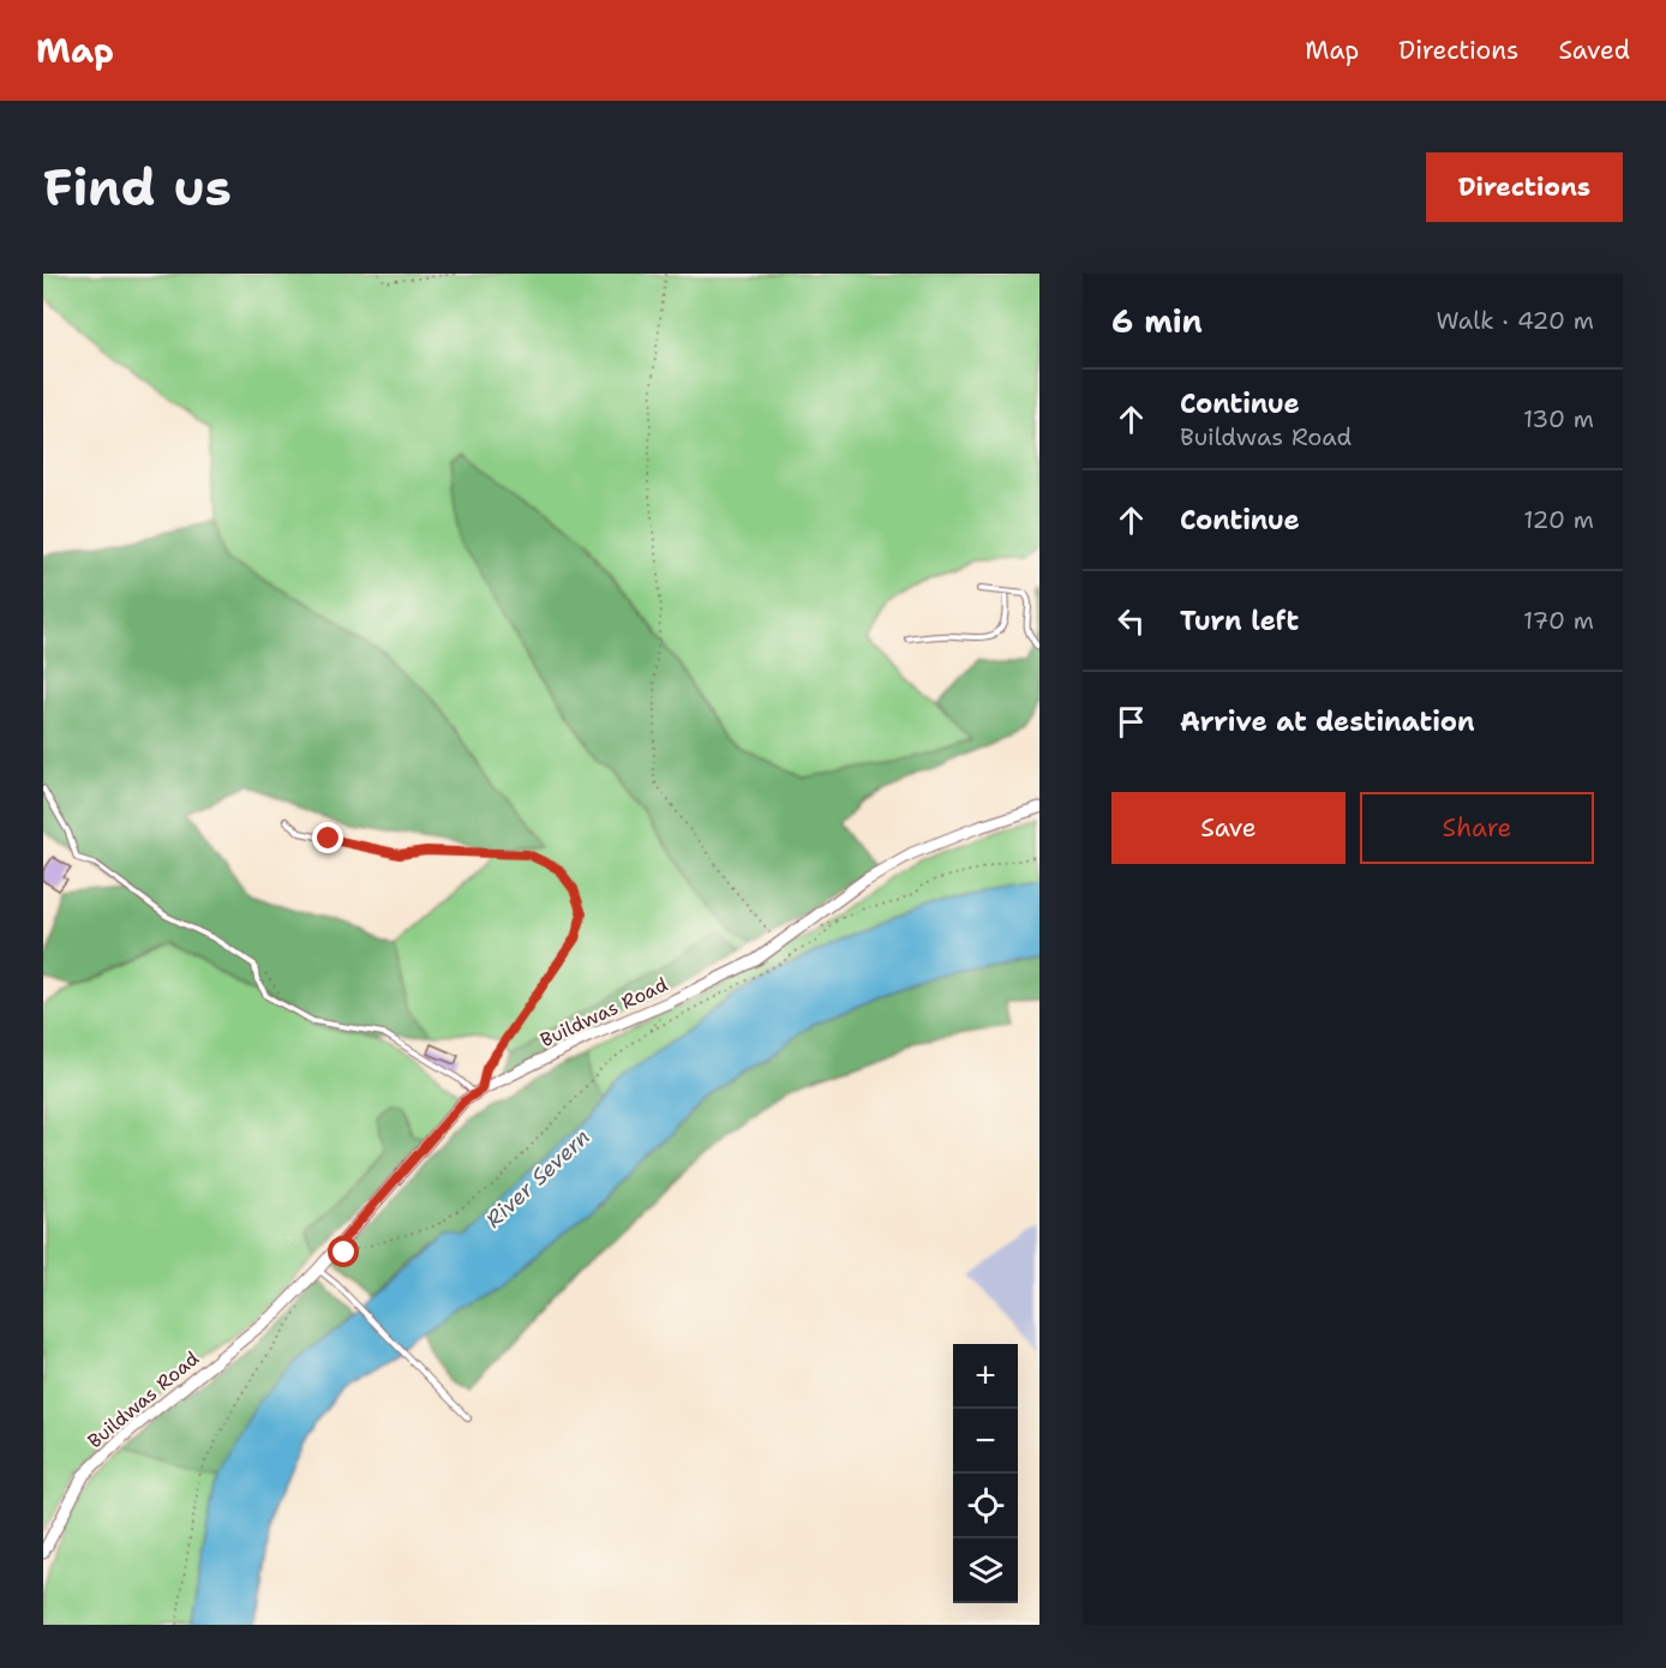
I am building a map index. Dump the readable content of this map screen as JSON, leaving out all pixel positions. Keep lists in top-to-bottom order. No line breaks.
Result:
{"streets":{"street":["Buildwas Road"]},"water":["River Severn"],"page":{"header":"Map","nav":["Map","Directions","Saved"],"buttons":["Directions",["Save","Share"]],"title":"Find us","heading":["6 min","Walk · 420 m"],"list":[["Continue","Buildwas Road","130 m"],["Continue","120 m"],["Turn left","170 m"],"Arrive at destination"],"map_buttons":["+","−"]}}
